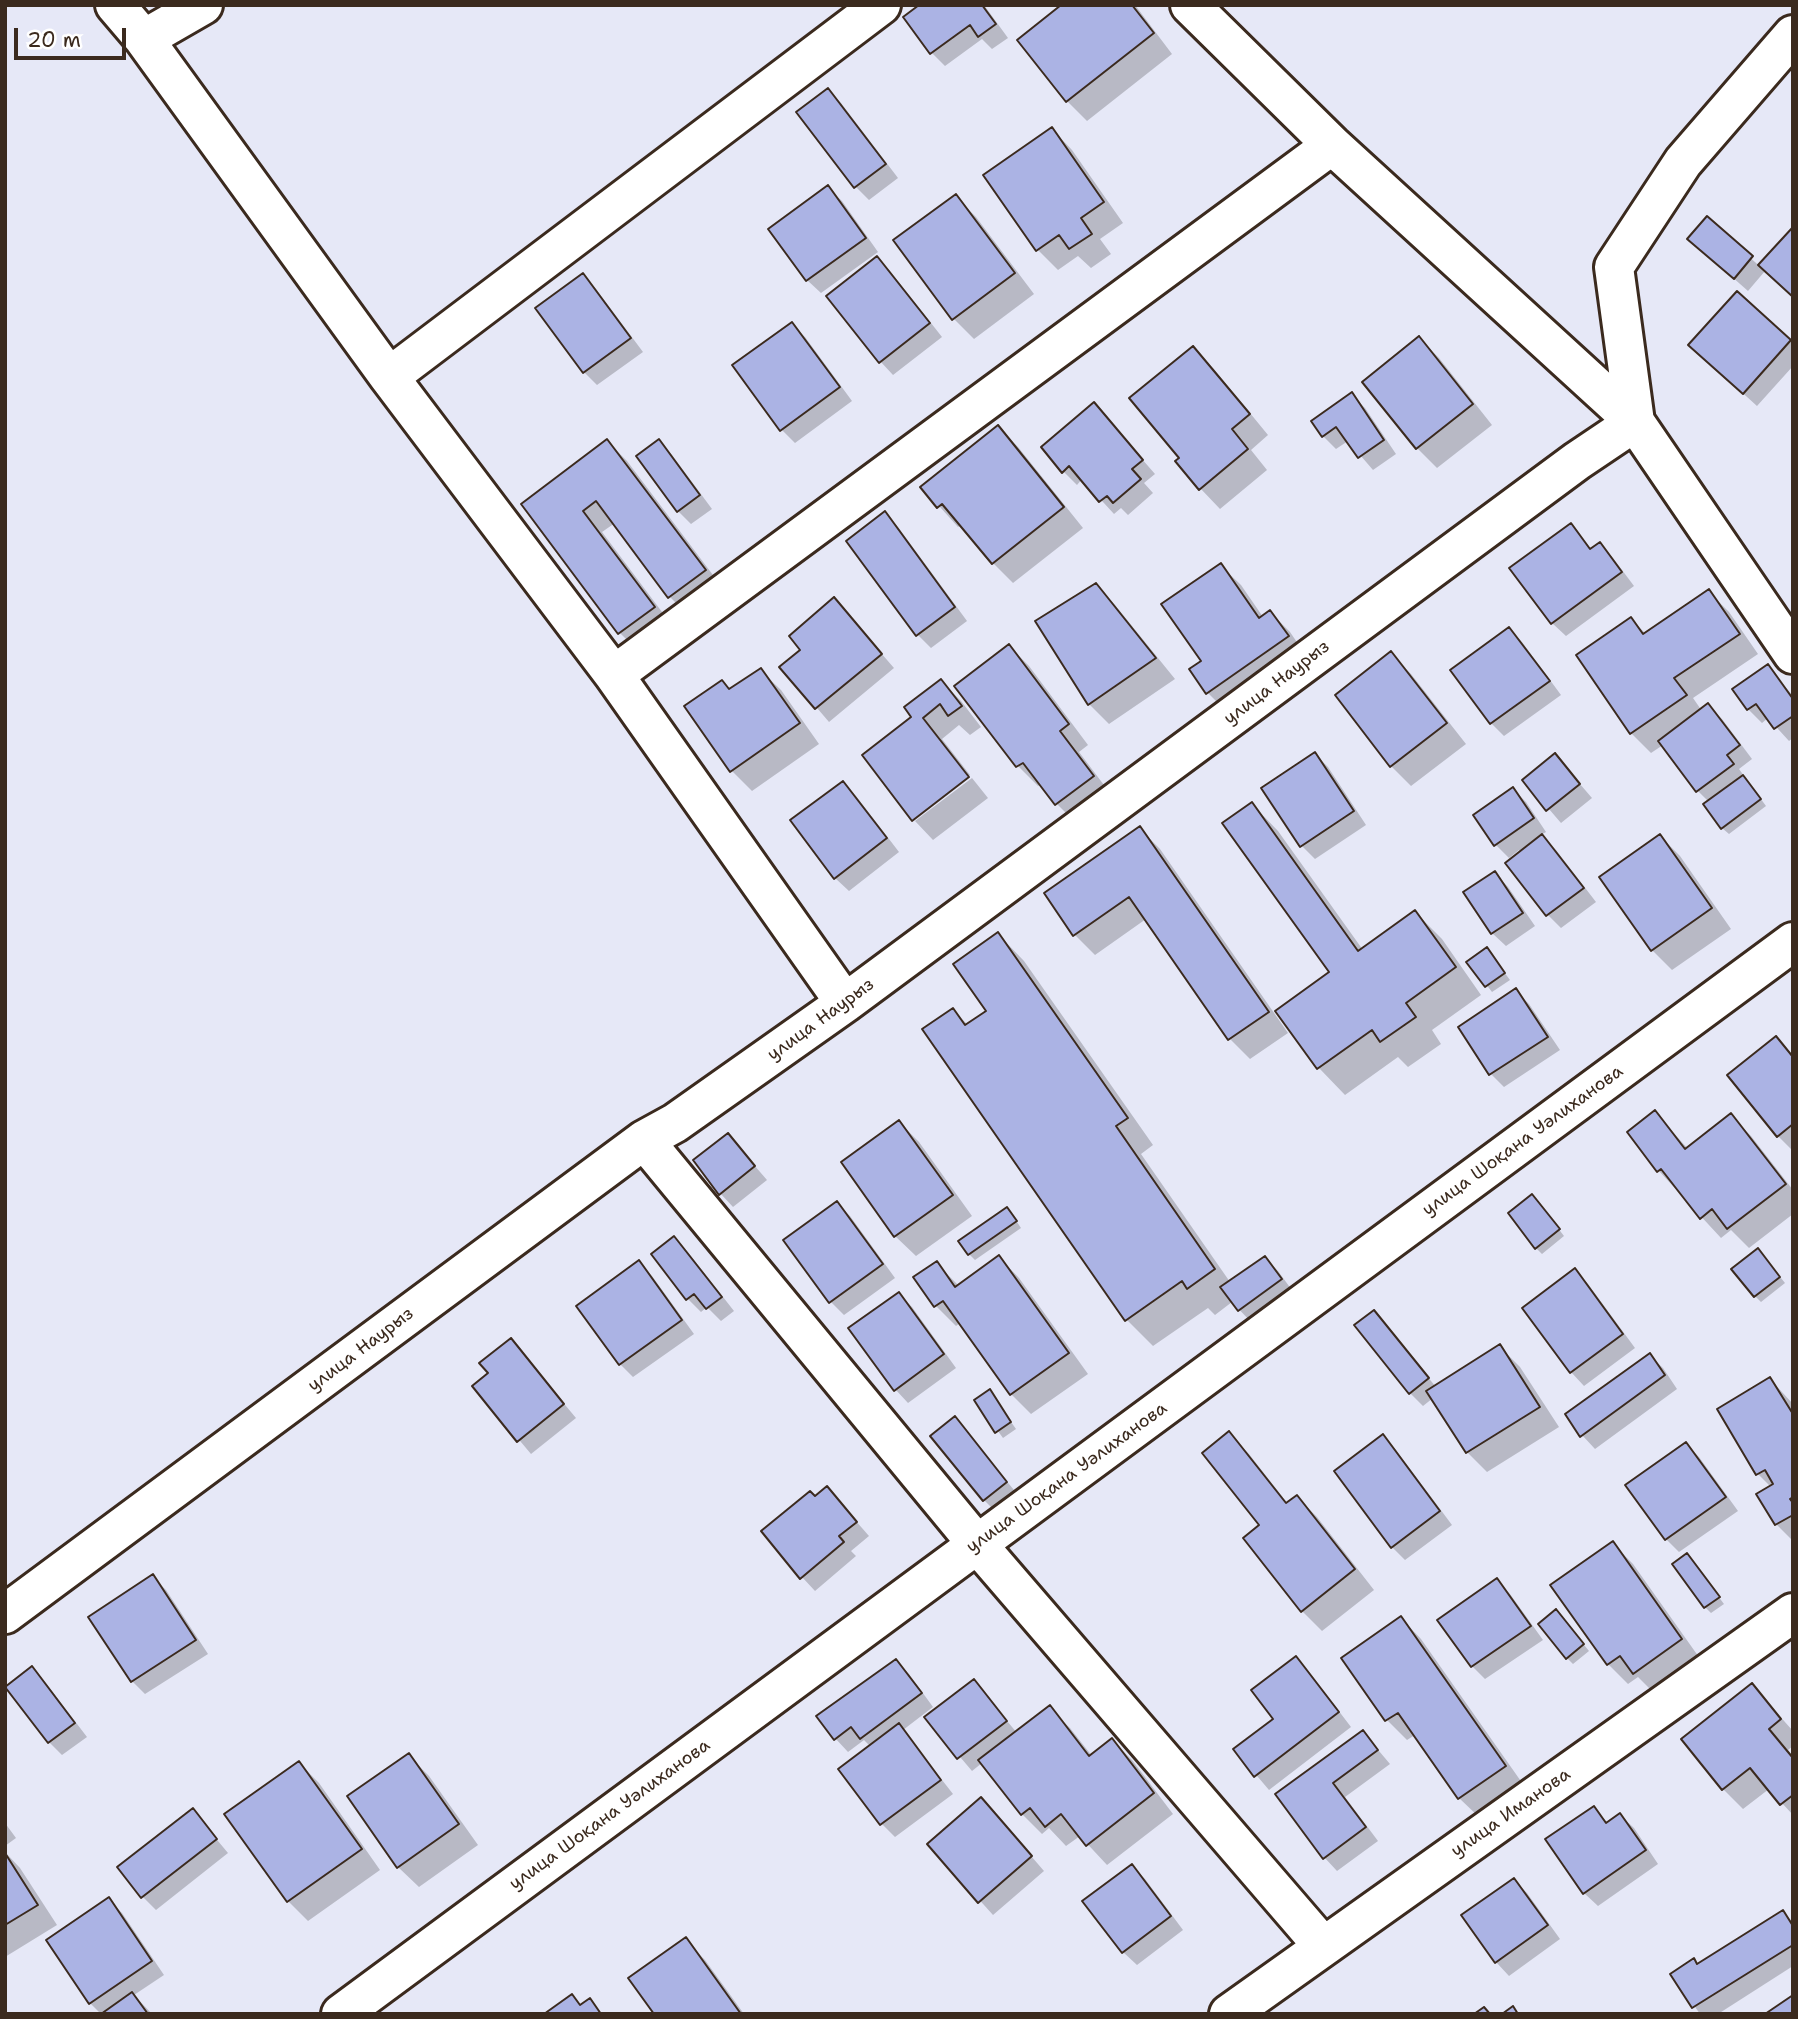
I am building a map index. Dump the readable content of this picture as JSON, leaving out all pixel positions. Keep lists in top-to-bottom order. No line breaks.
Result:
{"streets":{"street":["улица Наурыз","улица Шоқана Уәлиханова","улица Иманова"]},"scale_bar":"20 m"}
